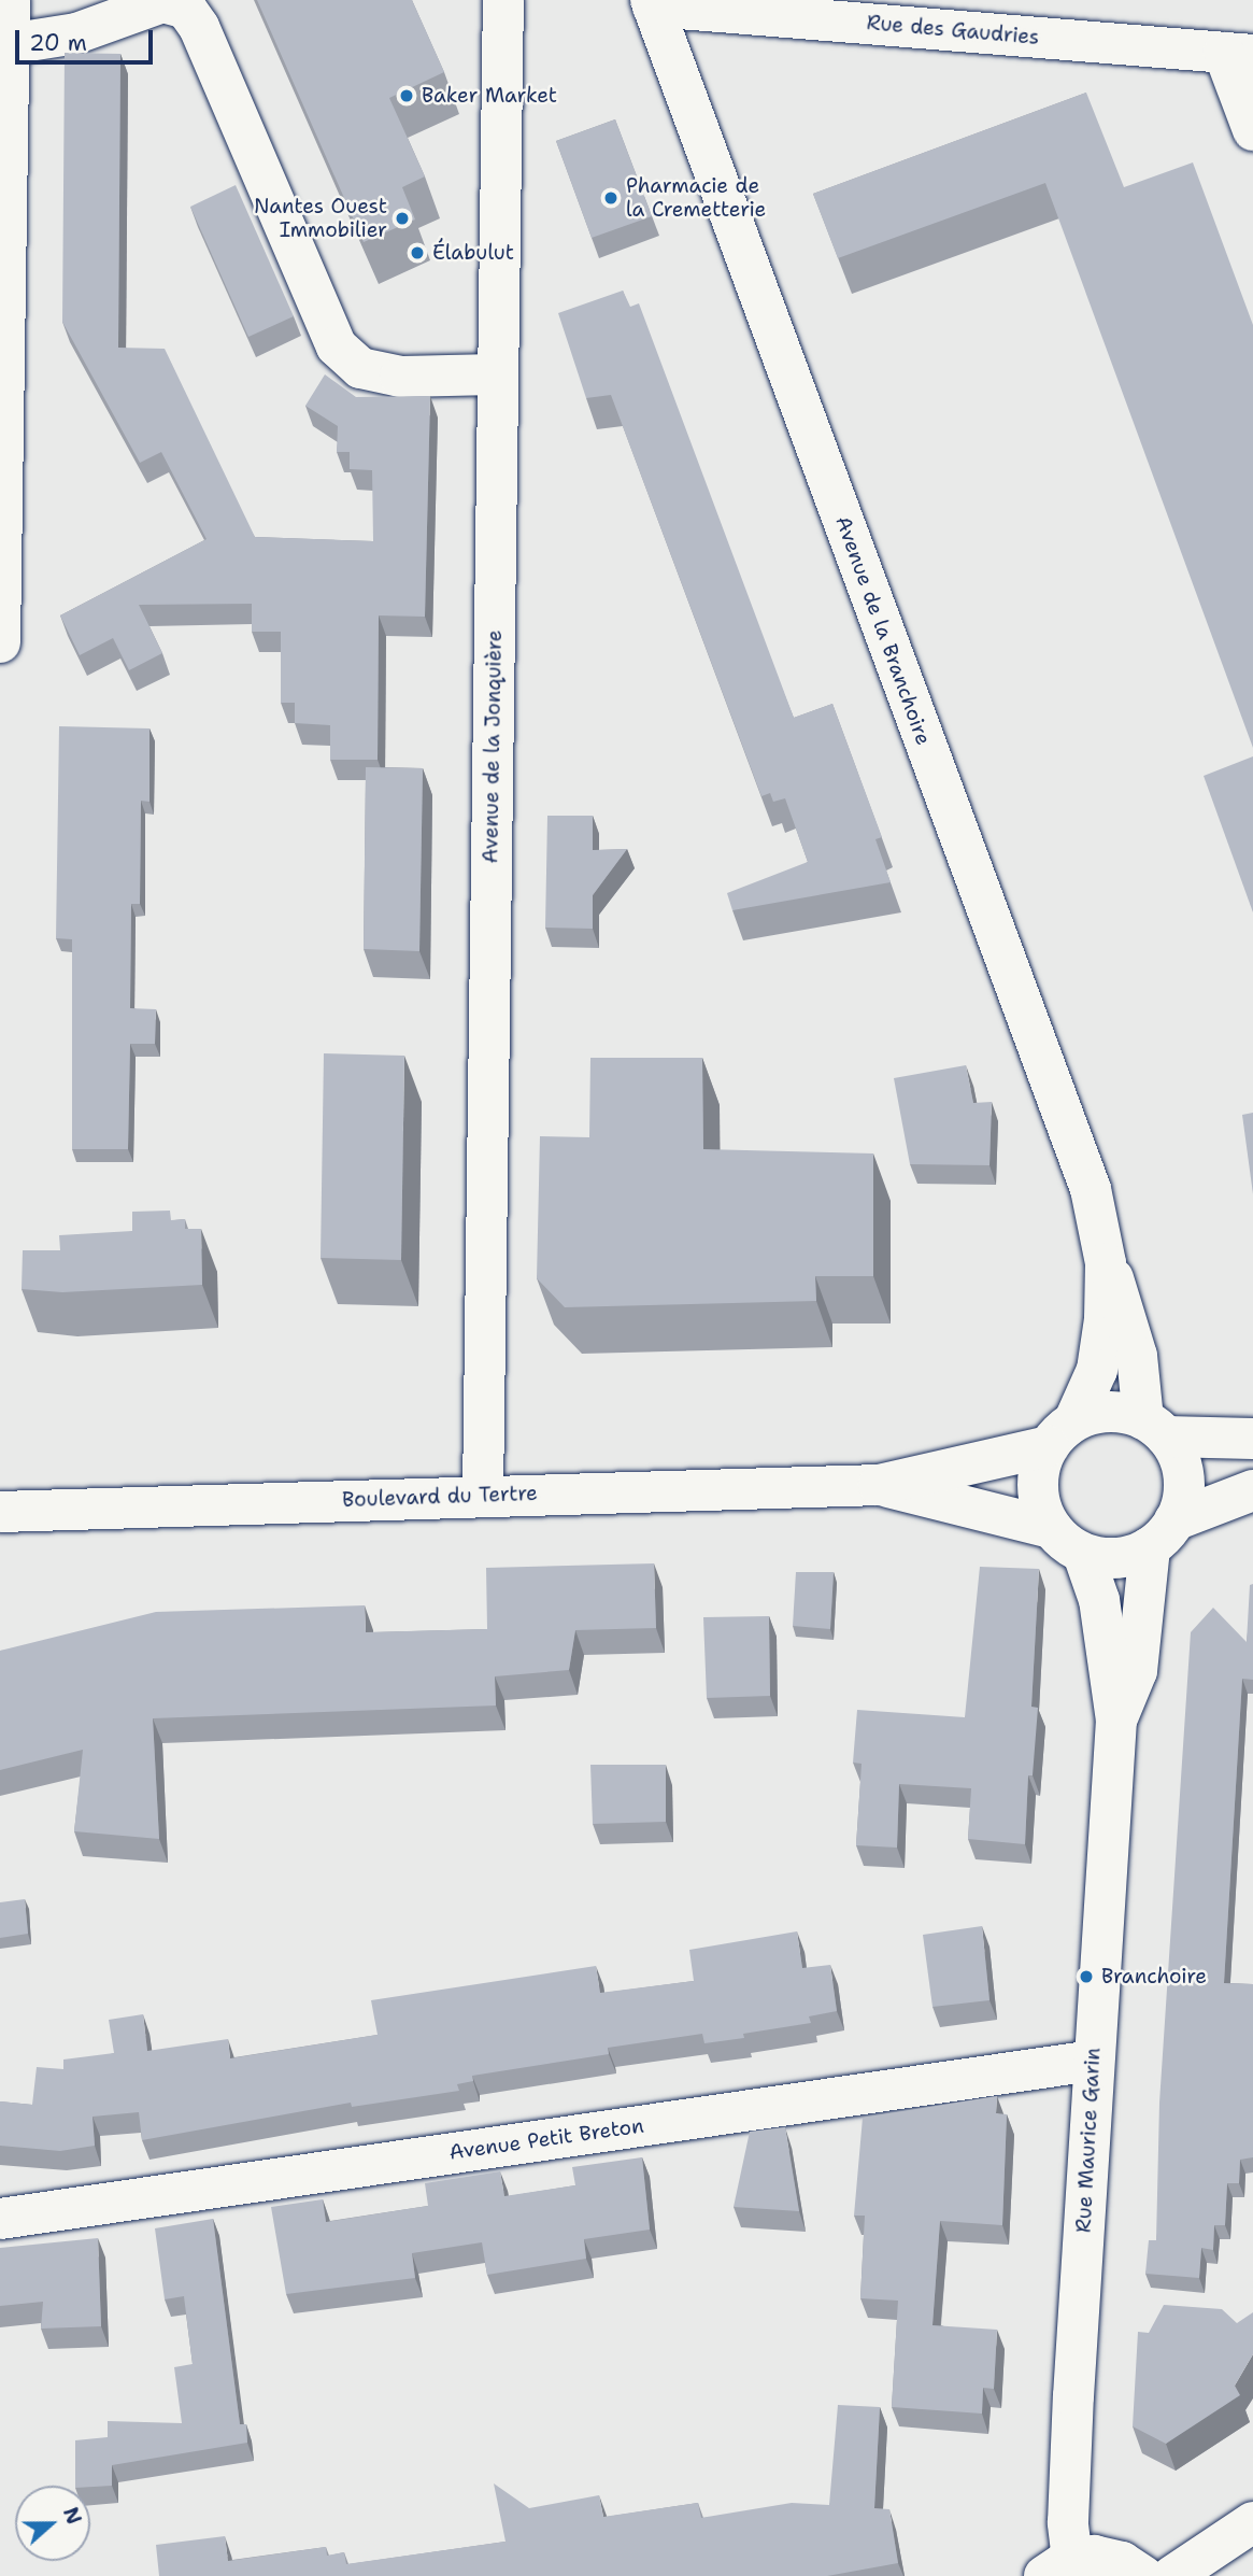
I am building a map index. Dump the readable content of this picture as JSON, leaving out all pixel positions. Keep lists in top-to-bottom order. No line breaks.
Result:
{"streets":{"street":["Rue des Gaudries","Avenue de la Branchoire","Avenue de la Jonquière","Boulevard du Tertre","Avenue Petit Breton","Rue Maurice Garin"]},"crossings":[["Rue des Gaudries","Avenue de la Branchoire"],["Avenue de la Branchoire","Boulevard du Tertre"],["Avenue de la Branchoire","Rue Maurice Garin"],["Avenue de la Jonquière","Boulevard du Tertre"],["Boulevard du Tertre","Rue Maurice Garin"],["Avenue Petit Breton","Rue Maurice Garin"]],"places":["Baker Market","Pharmacie de la Cremetterie","Nantes Ouest Immobilier","Élabulut","Branchoire"],"scale_bar":"20 m","north":"right"}
